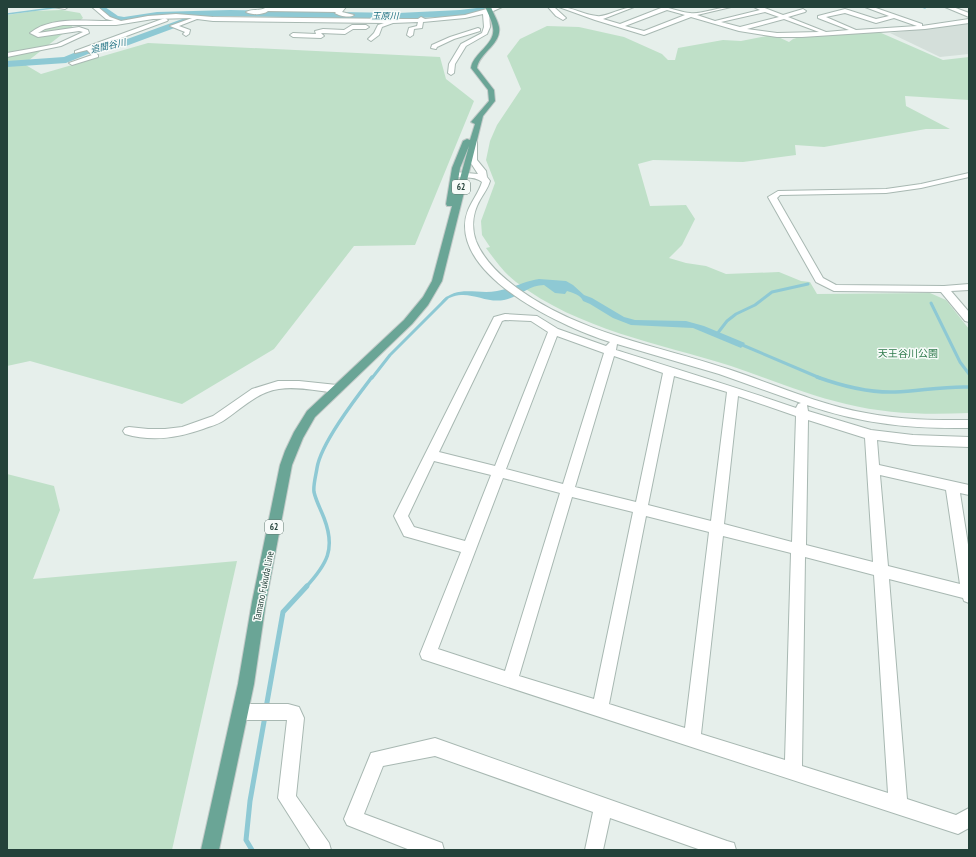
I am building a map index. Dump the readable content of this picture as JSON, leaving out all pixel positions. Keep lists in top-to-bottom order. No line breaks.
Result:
{"streets":{"main road":["62","Tamano Fukuda Line"]},"water":["玉原川","追間谷川"],"parks":["天王谷川公園"]}
